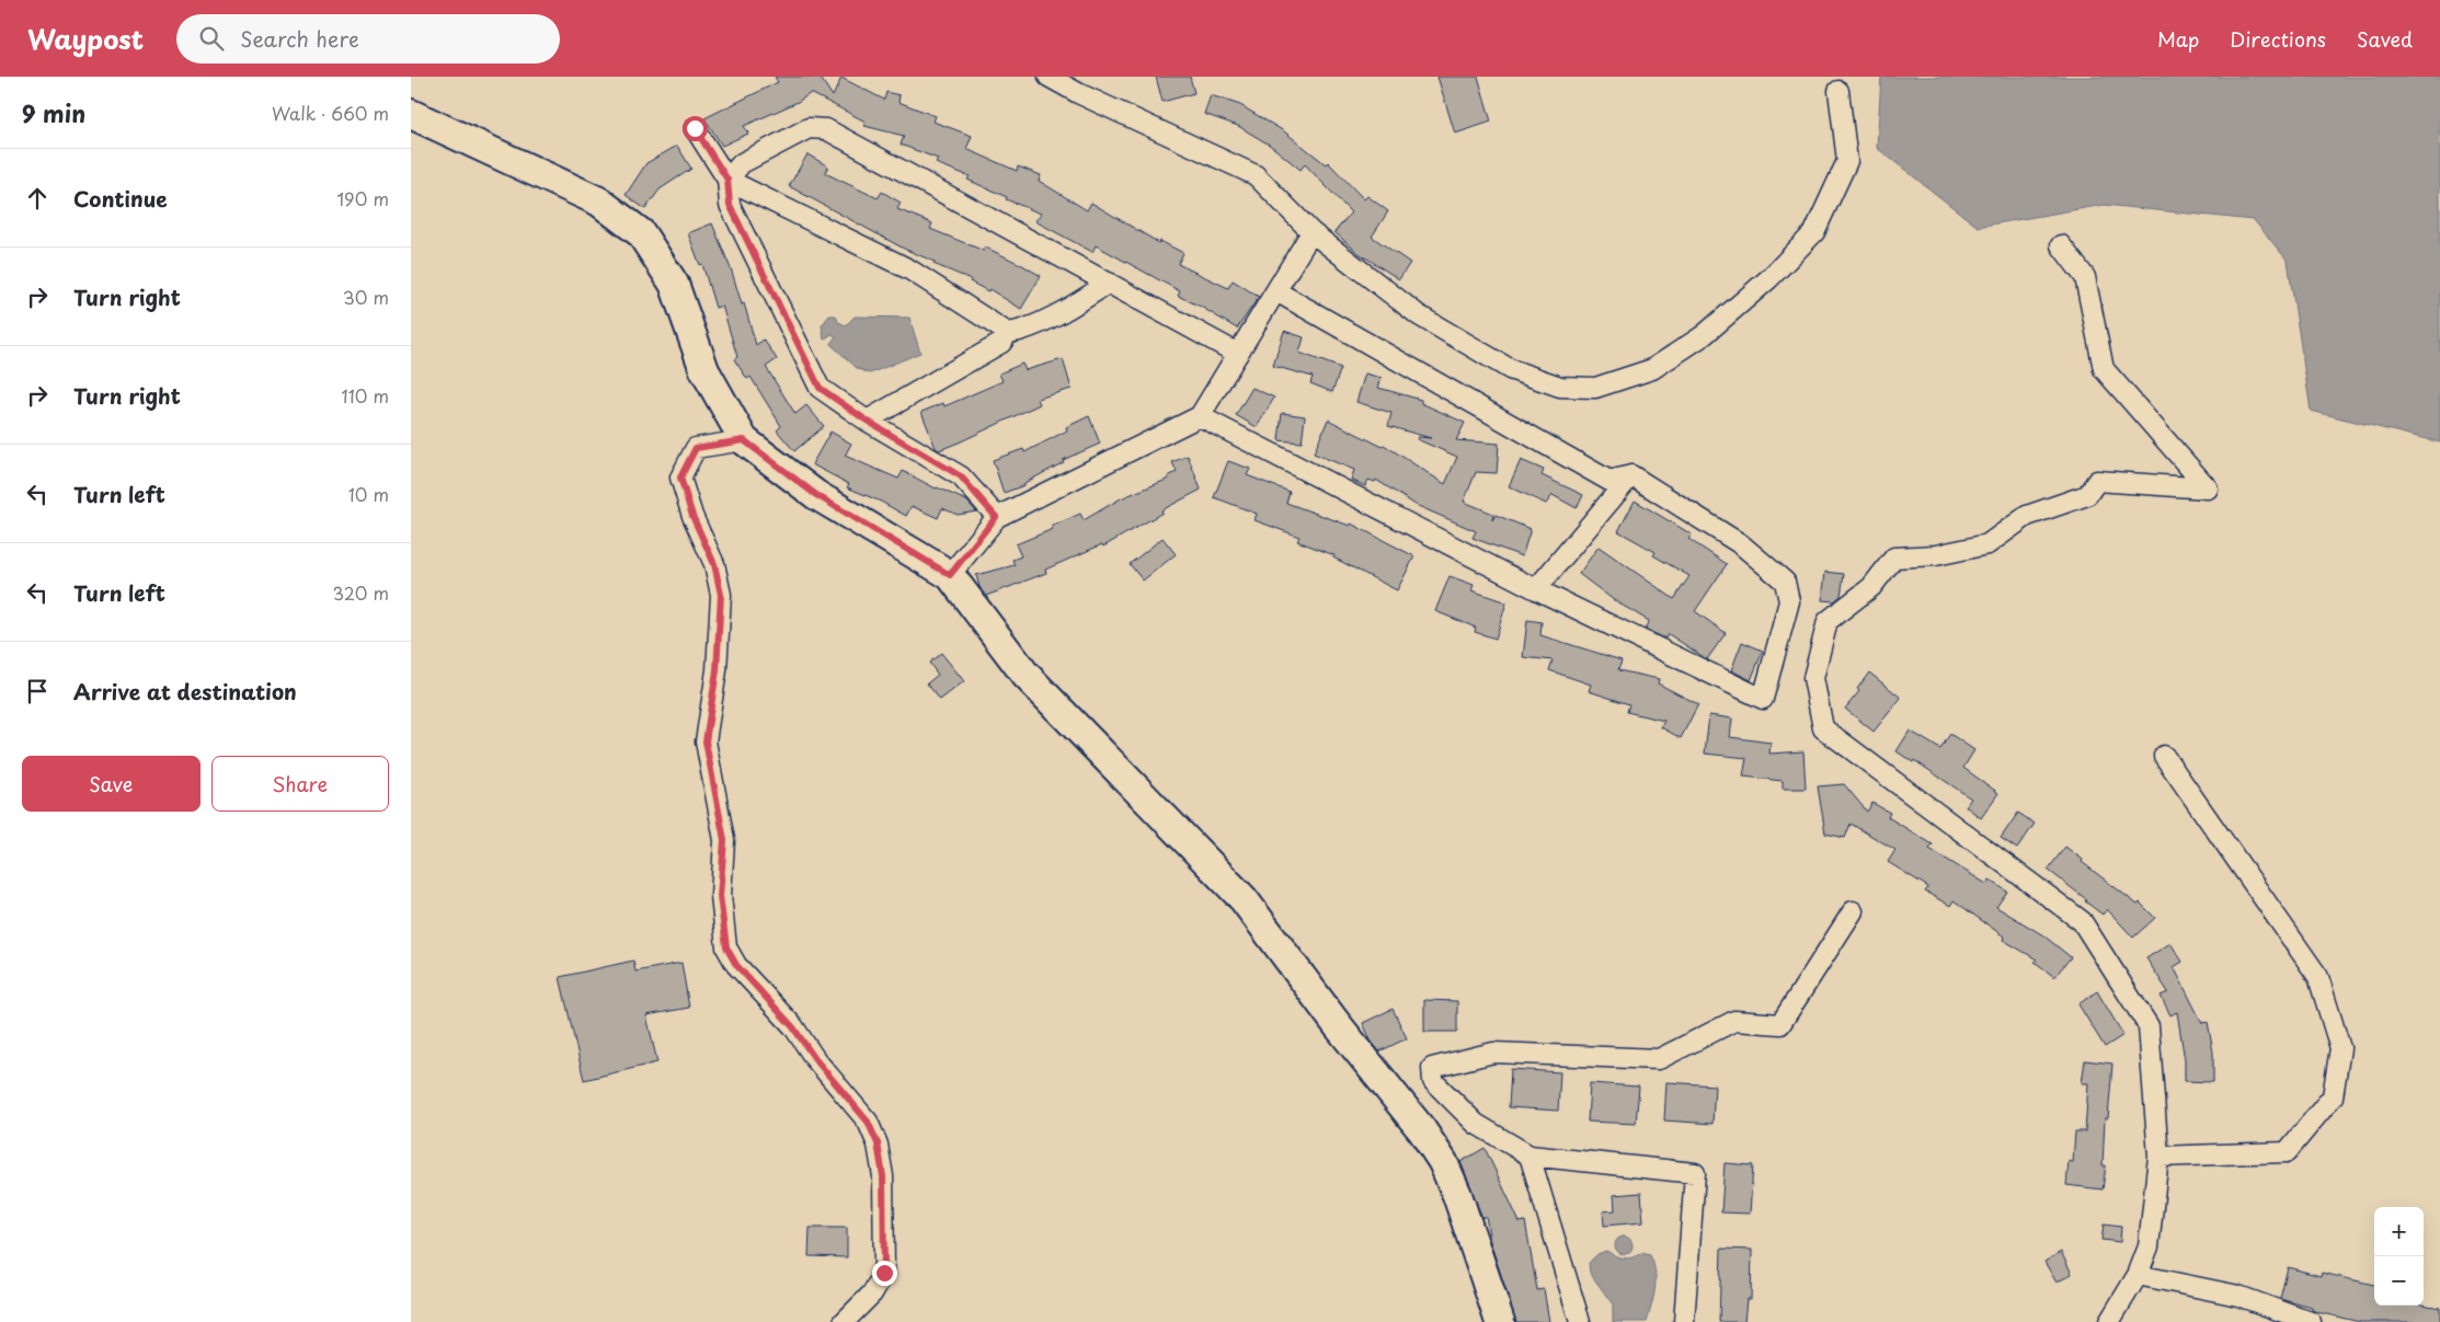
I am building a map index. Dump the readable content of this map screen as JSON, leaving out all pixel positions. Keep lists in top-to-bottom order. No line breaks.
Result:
{"page":{"header":"Waypost","search":"Search here","nav":["Map","Directions","Saved"],"heading":["9 min","Walk · 660 m"],"list":[["Continue","190 m"],["Turn right","30 m"],["Turn right","110 m"],["Turn left","10 m"],["Turn left","320 m"],"Arrive at destination"],"buttons":["Save","Share"],"map_buttons":["+","−"]}}
